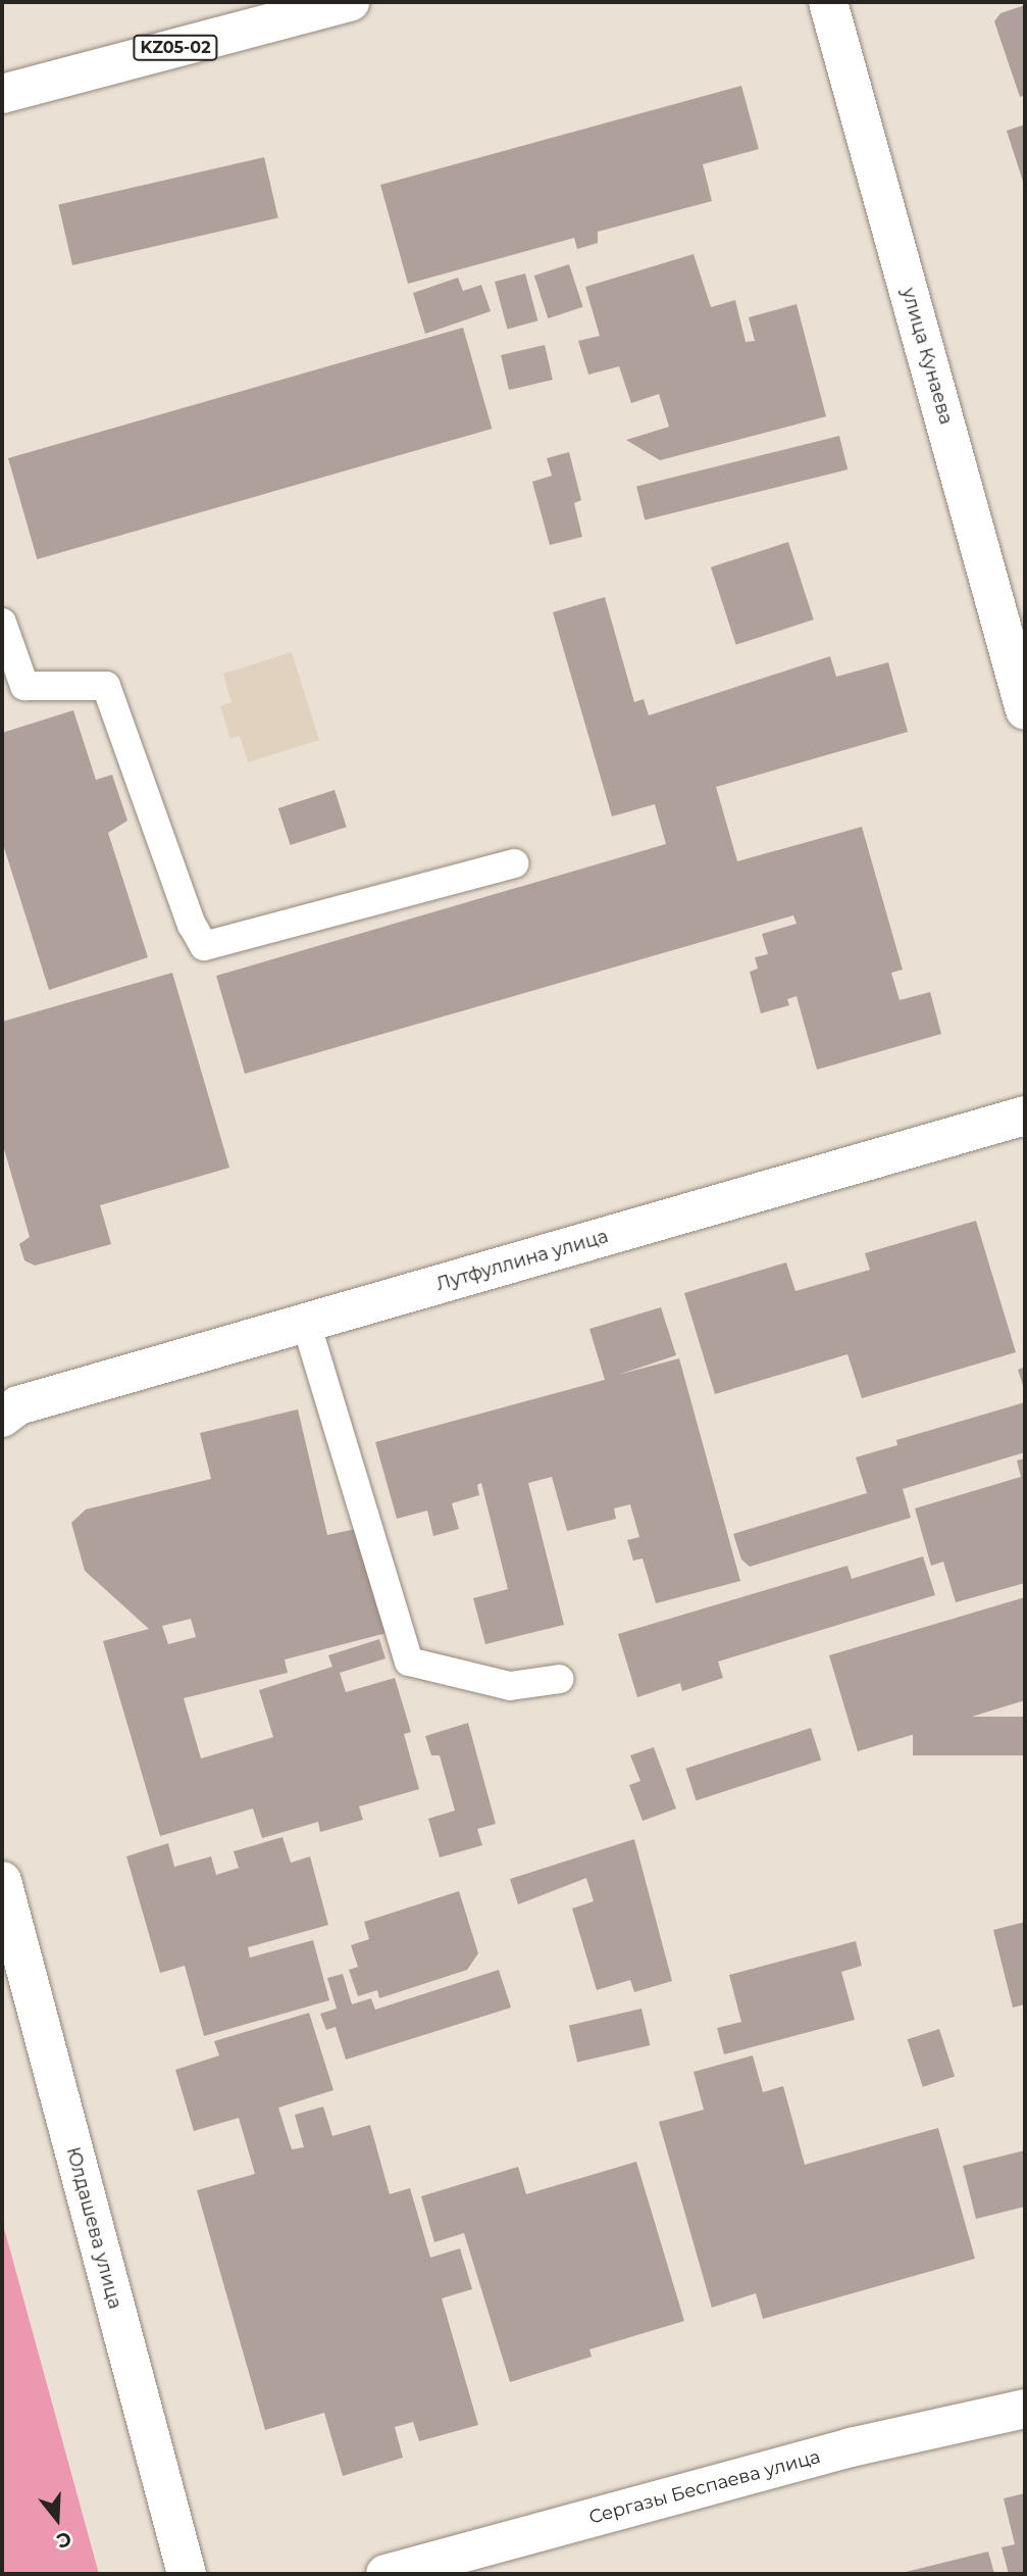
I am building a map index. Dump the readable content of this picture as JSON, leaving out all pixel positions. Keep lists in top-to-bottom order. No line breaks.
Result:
{"streets":{"main road":["KZ05-02","улица Кунаева","Лутфуллина улица","Юлдашева улица","Сергазы Беспаева улица"]},"north":"bottom"}
